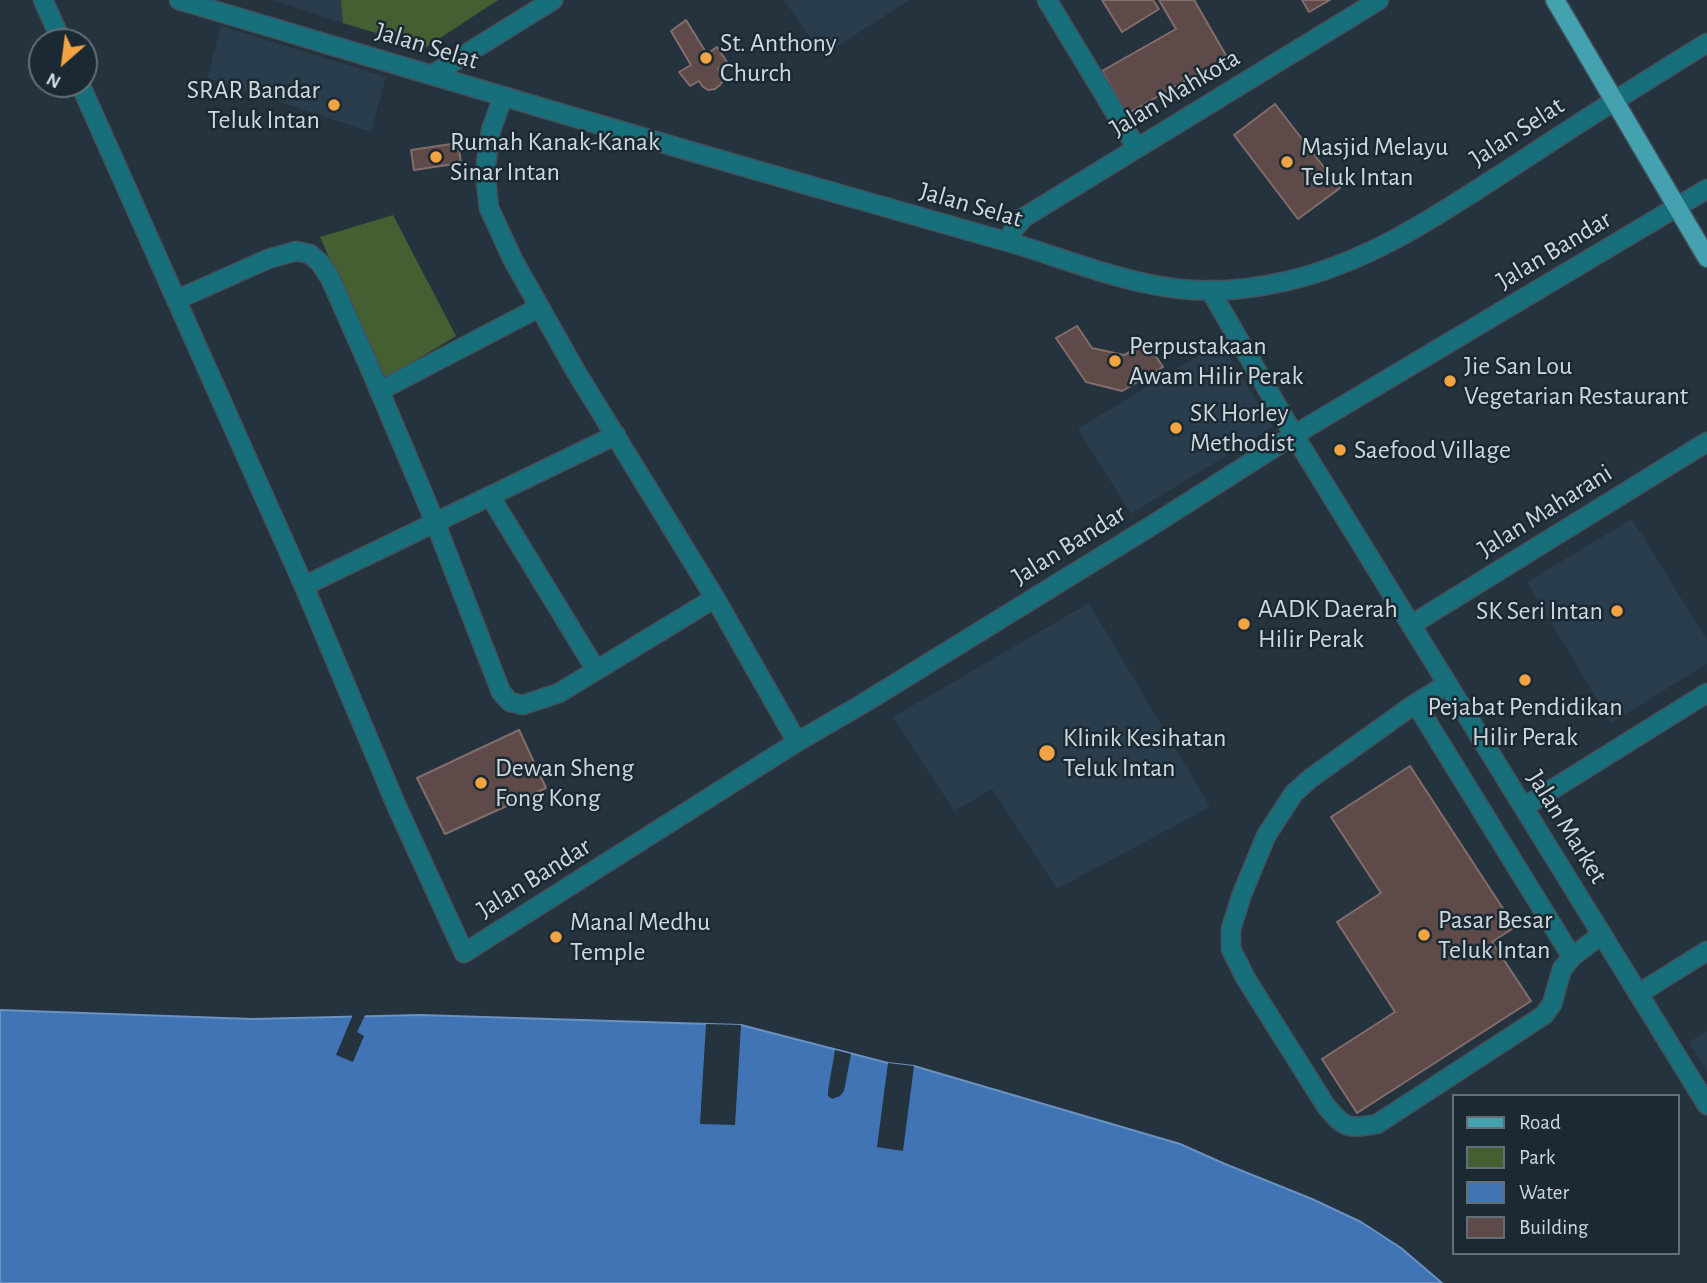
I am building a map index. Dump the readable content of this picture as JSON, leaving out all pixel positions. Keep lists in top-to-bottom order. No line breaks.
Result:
{"streets":{"street":["Jalan Selat","Jalan Mahkota","Jalan Bandar","Jalan Maharani","Jalan Market"]},"crossings":[["Jalan Selat","Jalan Mahkota"],["Jalan Selat","Jalan Market"],["Jalan Bandar","Jalan Market"],["Jalan Maharani","Jalan Market"]],"places":["St. Anthony Church","SRAR Bandar Teluk Intan","Rumah Kanak-Kanak Sinar Intan","Masjid Melayu Teluk Intan","Perpustakaan Awam Hilir Perak","Jie San Lou Vegetarian Restaurant","SK Horley Methodist","Saefood Village","SK Seri Intan","AADK Daerah Hilir Perak","Pejabat Pendidikan Hilir Perak","Klinik Kesihatan Teluk Intan","Dewan Sheng Fong Kong","Pasar Besar Teluk Intan","Manal Medhu Temple"],"legend":["Road","Park","Water","Building"],"north":"bottom left"}
